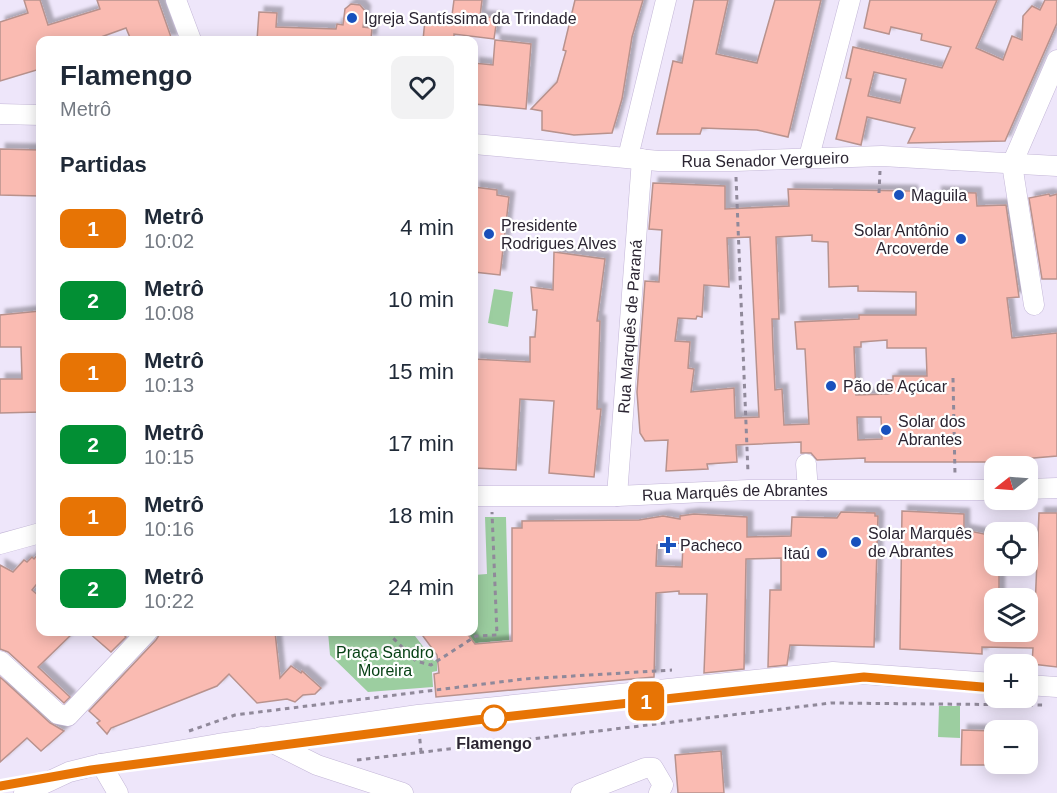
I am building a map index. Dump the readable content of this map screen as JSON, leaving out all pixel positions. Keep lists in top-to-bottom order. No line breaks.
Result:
{"streets":{"street":["Rua Senador Vergueiro","Rua Marquês de Paraná","Rua Marquês de Abrantes"]},"crossings":[["Rua Senador Vergueiro","Rua Marquês de Paraná"],["Rua Marquês de Paraná","Rua Marquês de Abrantes"]],"parks":["Praça Sandro Moreira"],"places":{"other":["Igreja Santíssima da Trindade","Maguila","Presidente Rodrigues Alves","Solar Antônio Arcoverde","Pão de Açúcar","Solar dos Abrantes","Solar Marquês de Abrantes","Itaú","Flamengo"],"health":["Pacheco"]},"lines":["metro line 1"],"north":"left","page":{"on_map":"1","heading":[["Flamengo","Metrô"],"Partidas"],"list":[{"mark":"1","name":"Metrô","note":"10:02","value":"4 min"},{"mark":"2","name":"Metrô","note":"10:08","value":"10 min"},{"mark":"1","name":"Metrô","note":"10:13","value":"15 min"},{"mark":"2","name":"Metrô","note":"10:15","value":"17 min"},{"mark":"1","name":"Metrô","note":"10:16","value":"18 min"},{"mark":"2","name":"Metrô","note":"10:22","value":"24 min"}],"map_buttons":["+","−"]}}
